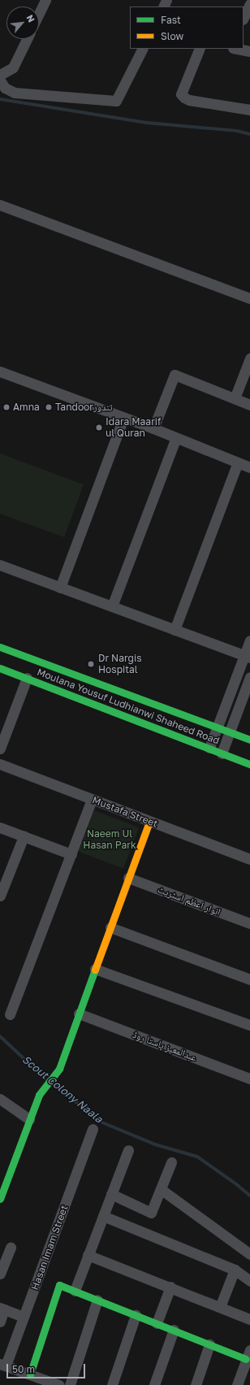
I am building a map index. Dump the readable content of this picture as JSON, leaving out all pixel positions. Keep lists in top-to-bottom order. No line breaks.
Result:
{"streets":{"street":["Moulana Yousuf Ludhianwi Shaheed Road","Mustafa Street","انوار اعظم اسٹریٹ","عبدالمعیز پاستا روڈ","Hasan Imam Street"]},"water":["Scout Colony Naala"],"parks":["Naeem Ul Hasan Park"],"places":["Amna","Tandoorتندور","Idara Maarif ul Quran","Dr Nargis Hospital"],"legend":["Fast","Slow"],"scale_bar":"50 m","north":"top right"}
